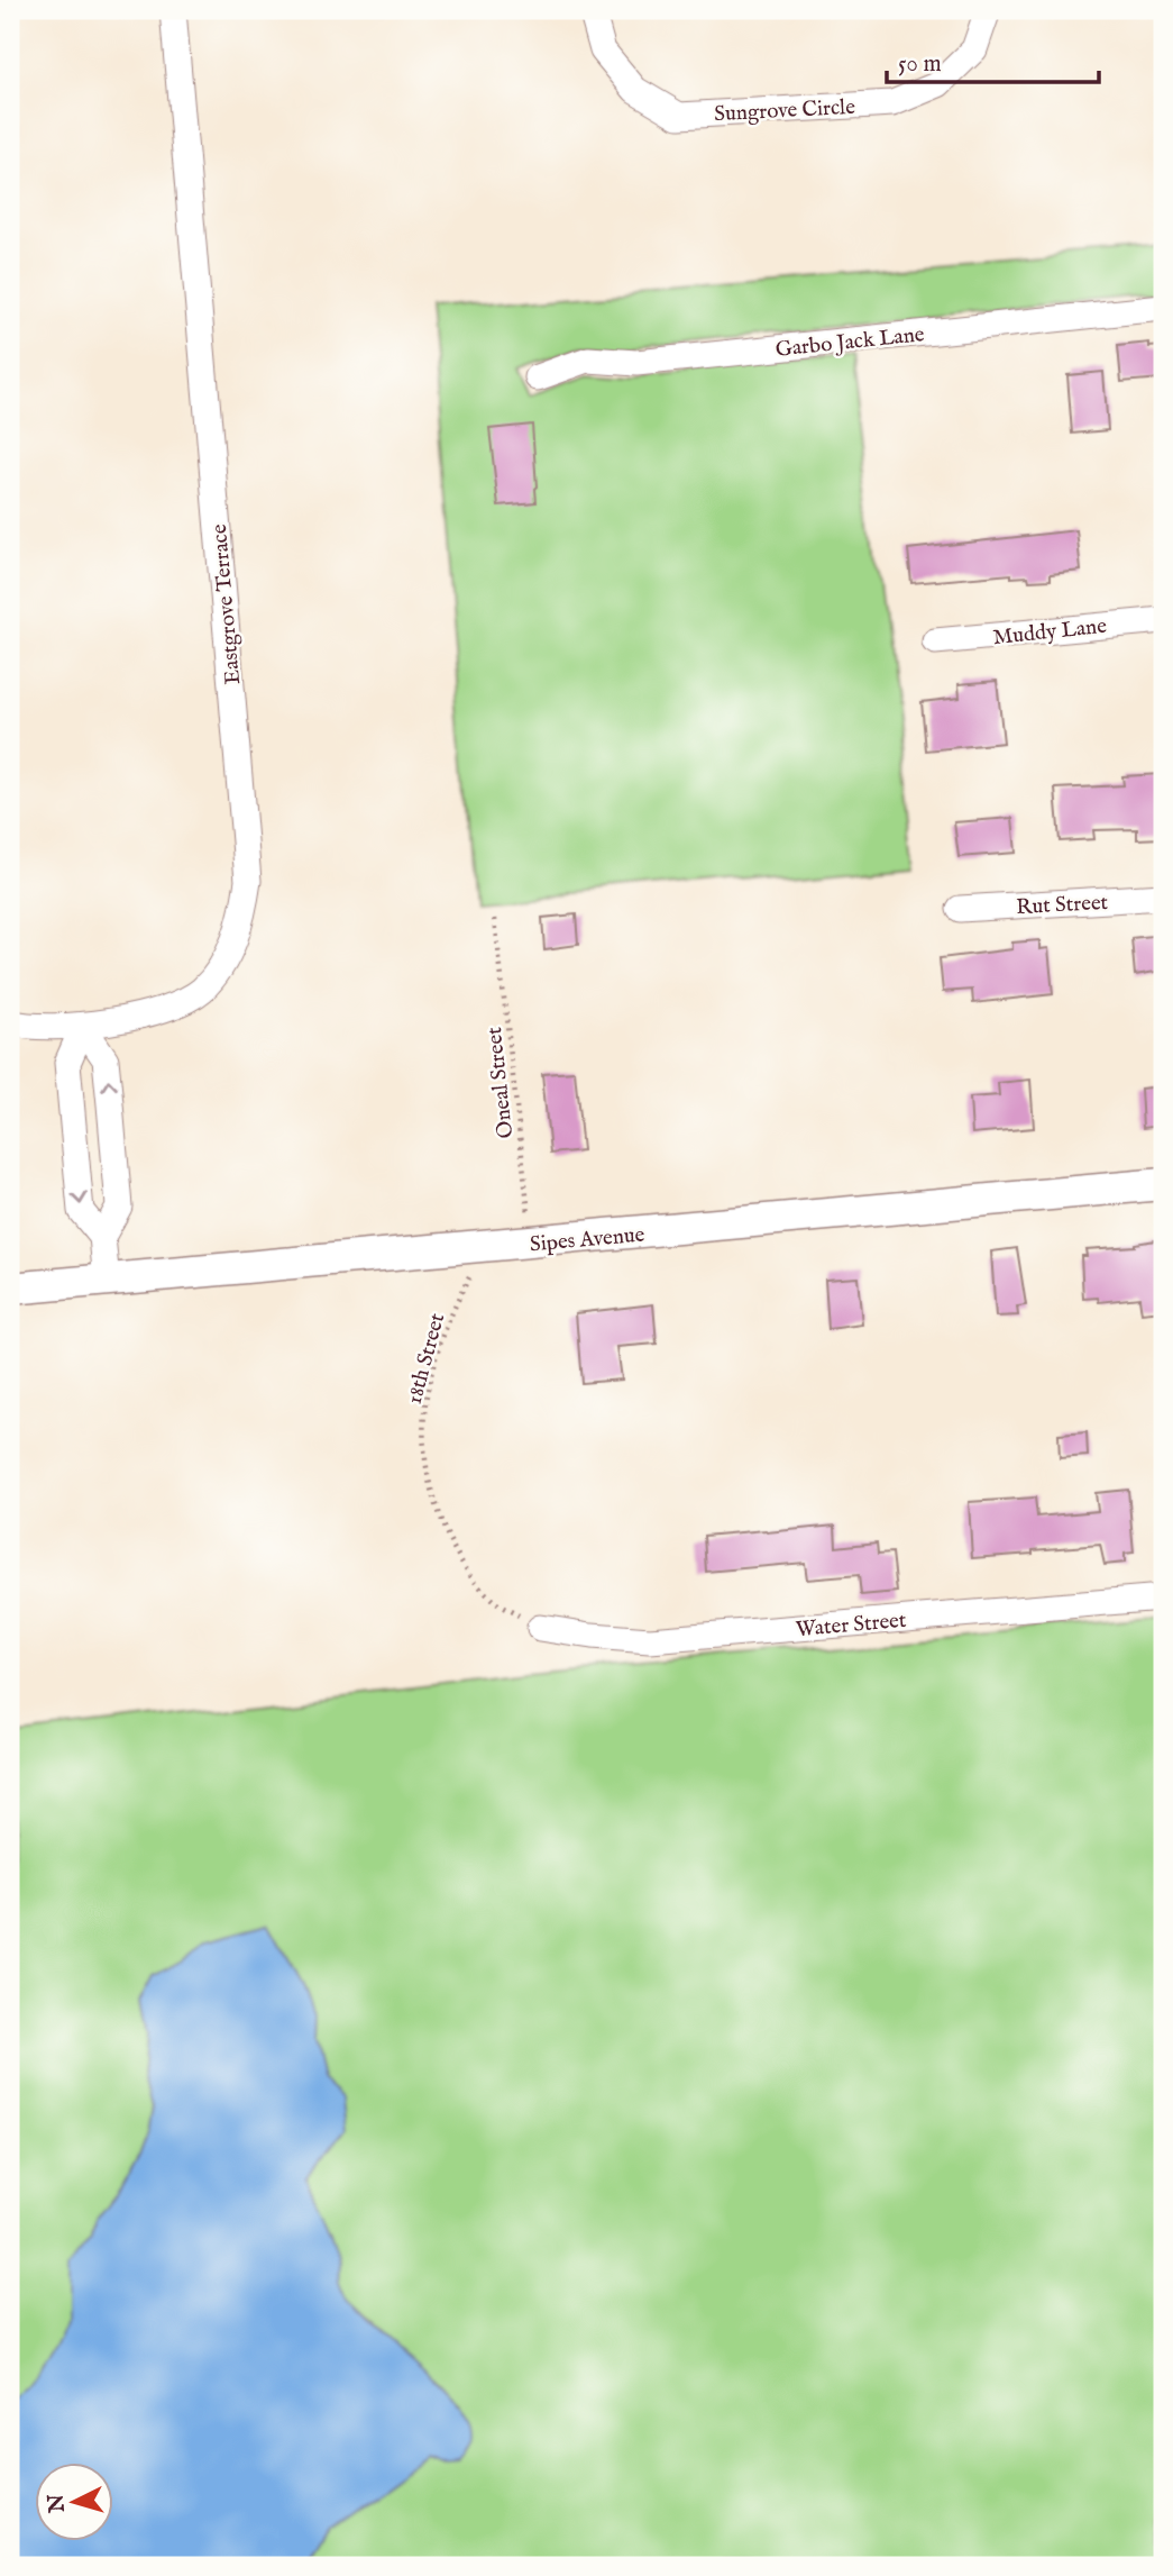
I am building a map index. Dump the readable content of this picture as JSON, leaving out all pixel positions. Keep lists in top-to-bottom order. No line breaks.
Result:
{"streets":{"street":["Sungrove Circle","Garbo Jack Lane","Eastgrove Terrace","Muddy Lane","Rut Street","Sipes Avenue","Water Street"],"path":["Oneal Street","18th Street"]},"crossings":[["Oneal Street","Sipes Avenue"],["Sipes Avenue","18th Street"],["18th Street","Water Street"]],"scale_bar":"50 m","north":"left"}
